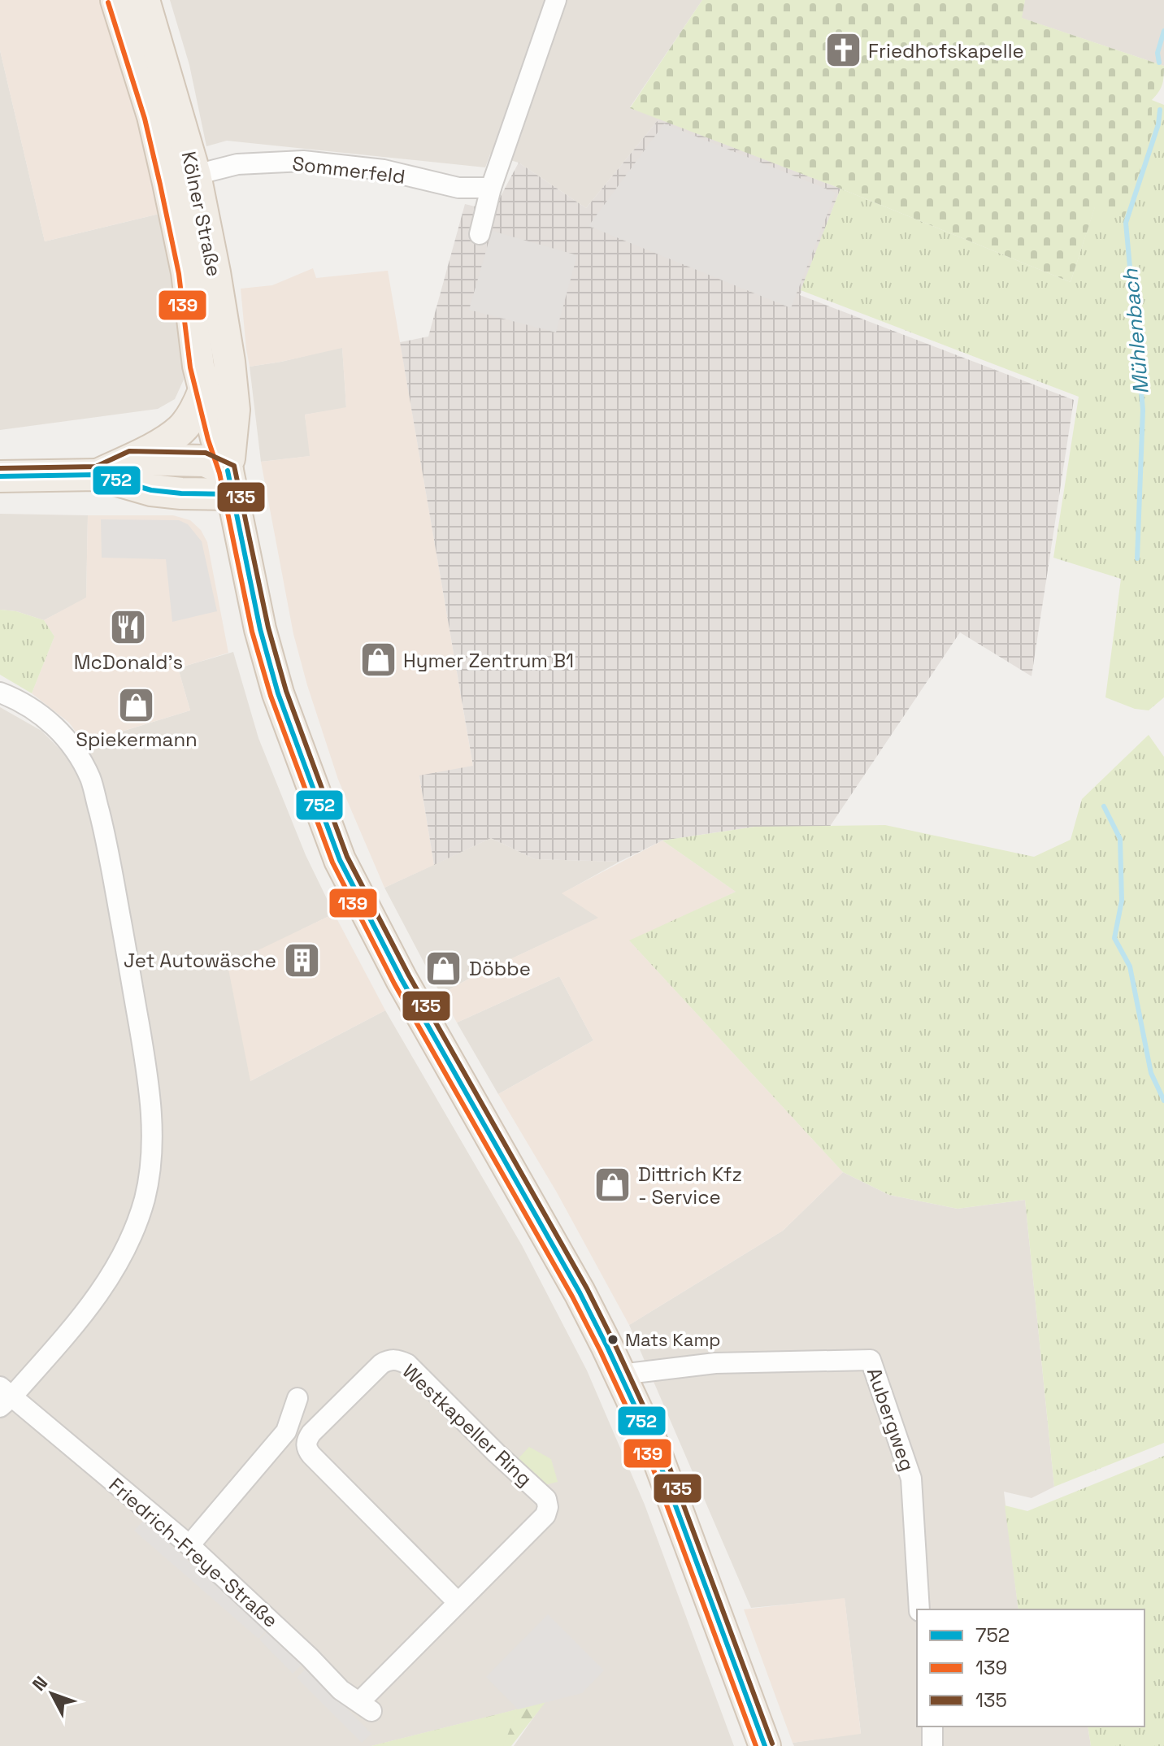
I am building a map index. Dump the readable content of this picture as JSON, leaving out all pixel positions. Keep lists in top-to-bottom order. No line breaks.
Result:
{"streets":{"main road":["Kölner Straße"],"street":["Sommerfeld","Aubergweg","Westkapeller Ring","Friedrich-Freye-Straße"]},"crossings":[["Sommerfeld","Kölner Straße"],["Kölner Straße","Aubergweg"],["Westkapeller Ring","Friedrich-Freye-Straße"]],"water":["Mühlenbach"],"places":{"church":["Friedhofskapelle"],"restaurant":["McDonald's"],"shop":["Hymer Zentrum B1","Spiekermann","Döbbe","Dittrich Kfz - Service"],"building":["Jet Autowäsche"],"other":["Mats Kamp"]},"lines":["transit line 139","transit line 135","transit line 752"],"legend":["752","139","135"],"north":"top left"}
